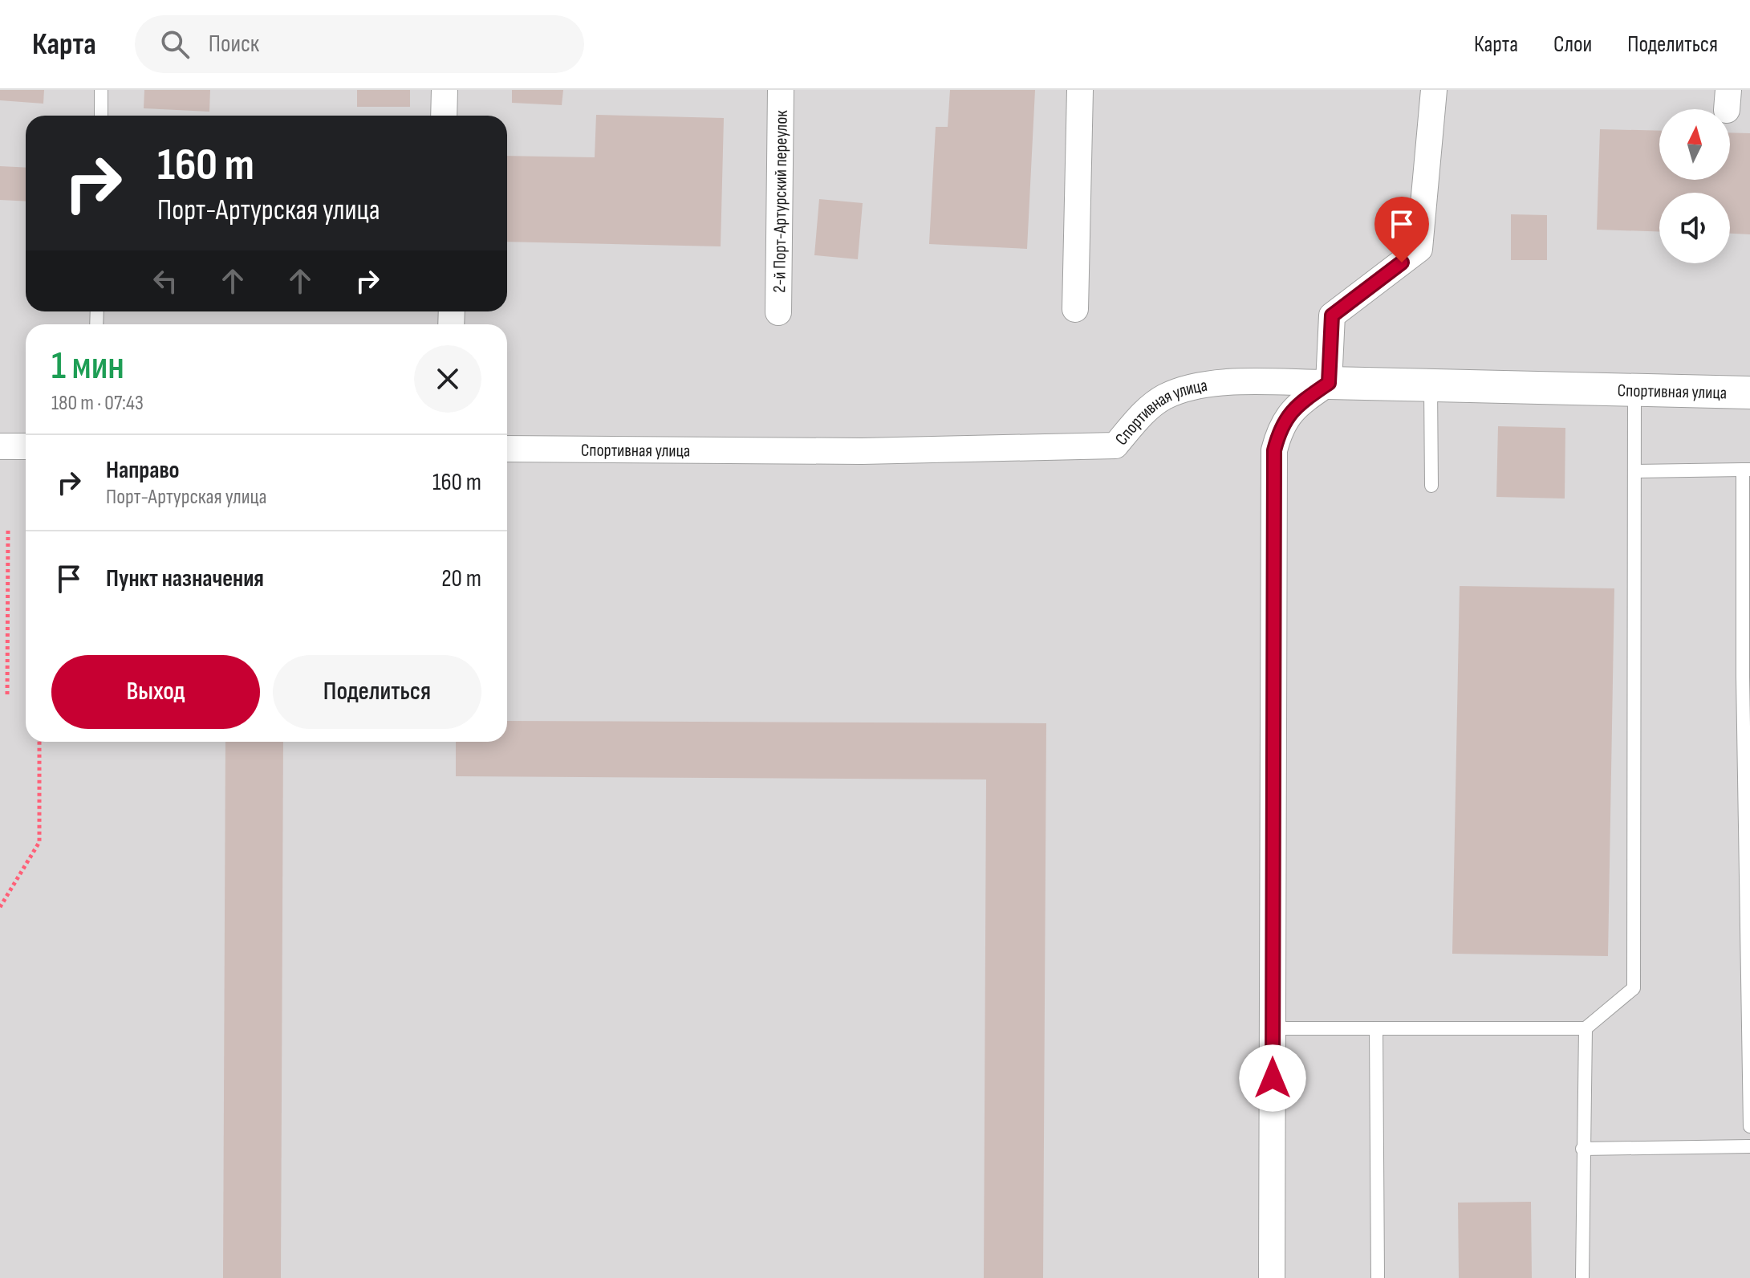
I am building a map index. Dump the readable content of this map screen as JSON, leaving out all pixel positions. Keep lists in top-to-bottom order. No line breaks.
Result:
{"streets":{"street":["2-й Порт-Артурский переулок","Спортивная улица"]},"north":"top","page":{"header":"Карта","search":"Поиск","nav":["Карта","Слои","Поделиться"],"turn":["160 m","Порт-Артурская улица"],"heading":["1 мин","180 m · 07:43"],"list":[{"name":"Направо","note":"Порт-Артурская улица","value":"160 m"},{"name":"Пункт назначения","value":"20 m"}],"buttons":["Выход","Поделиться"]}}
